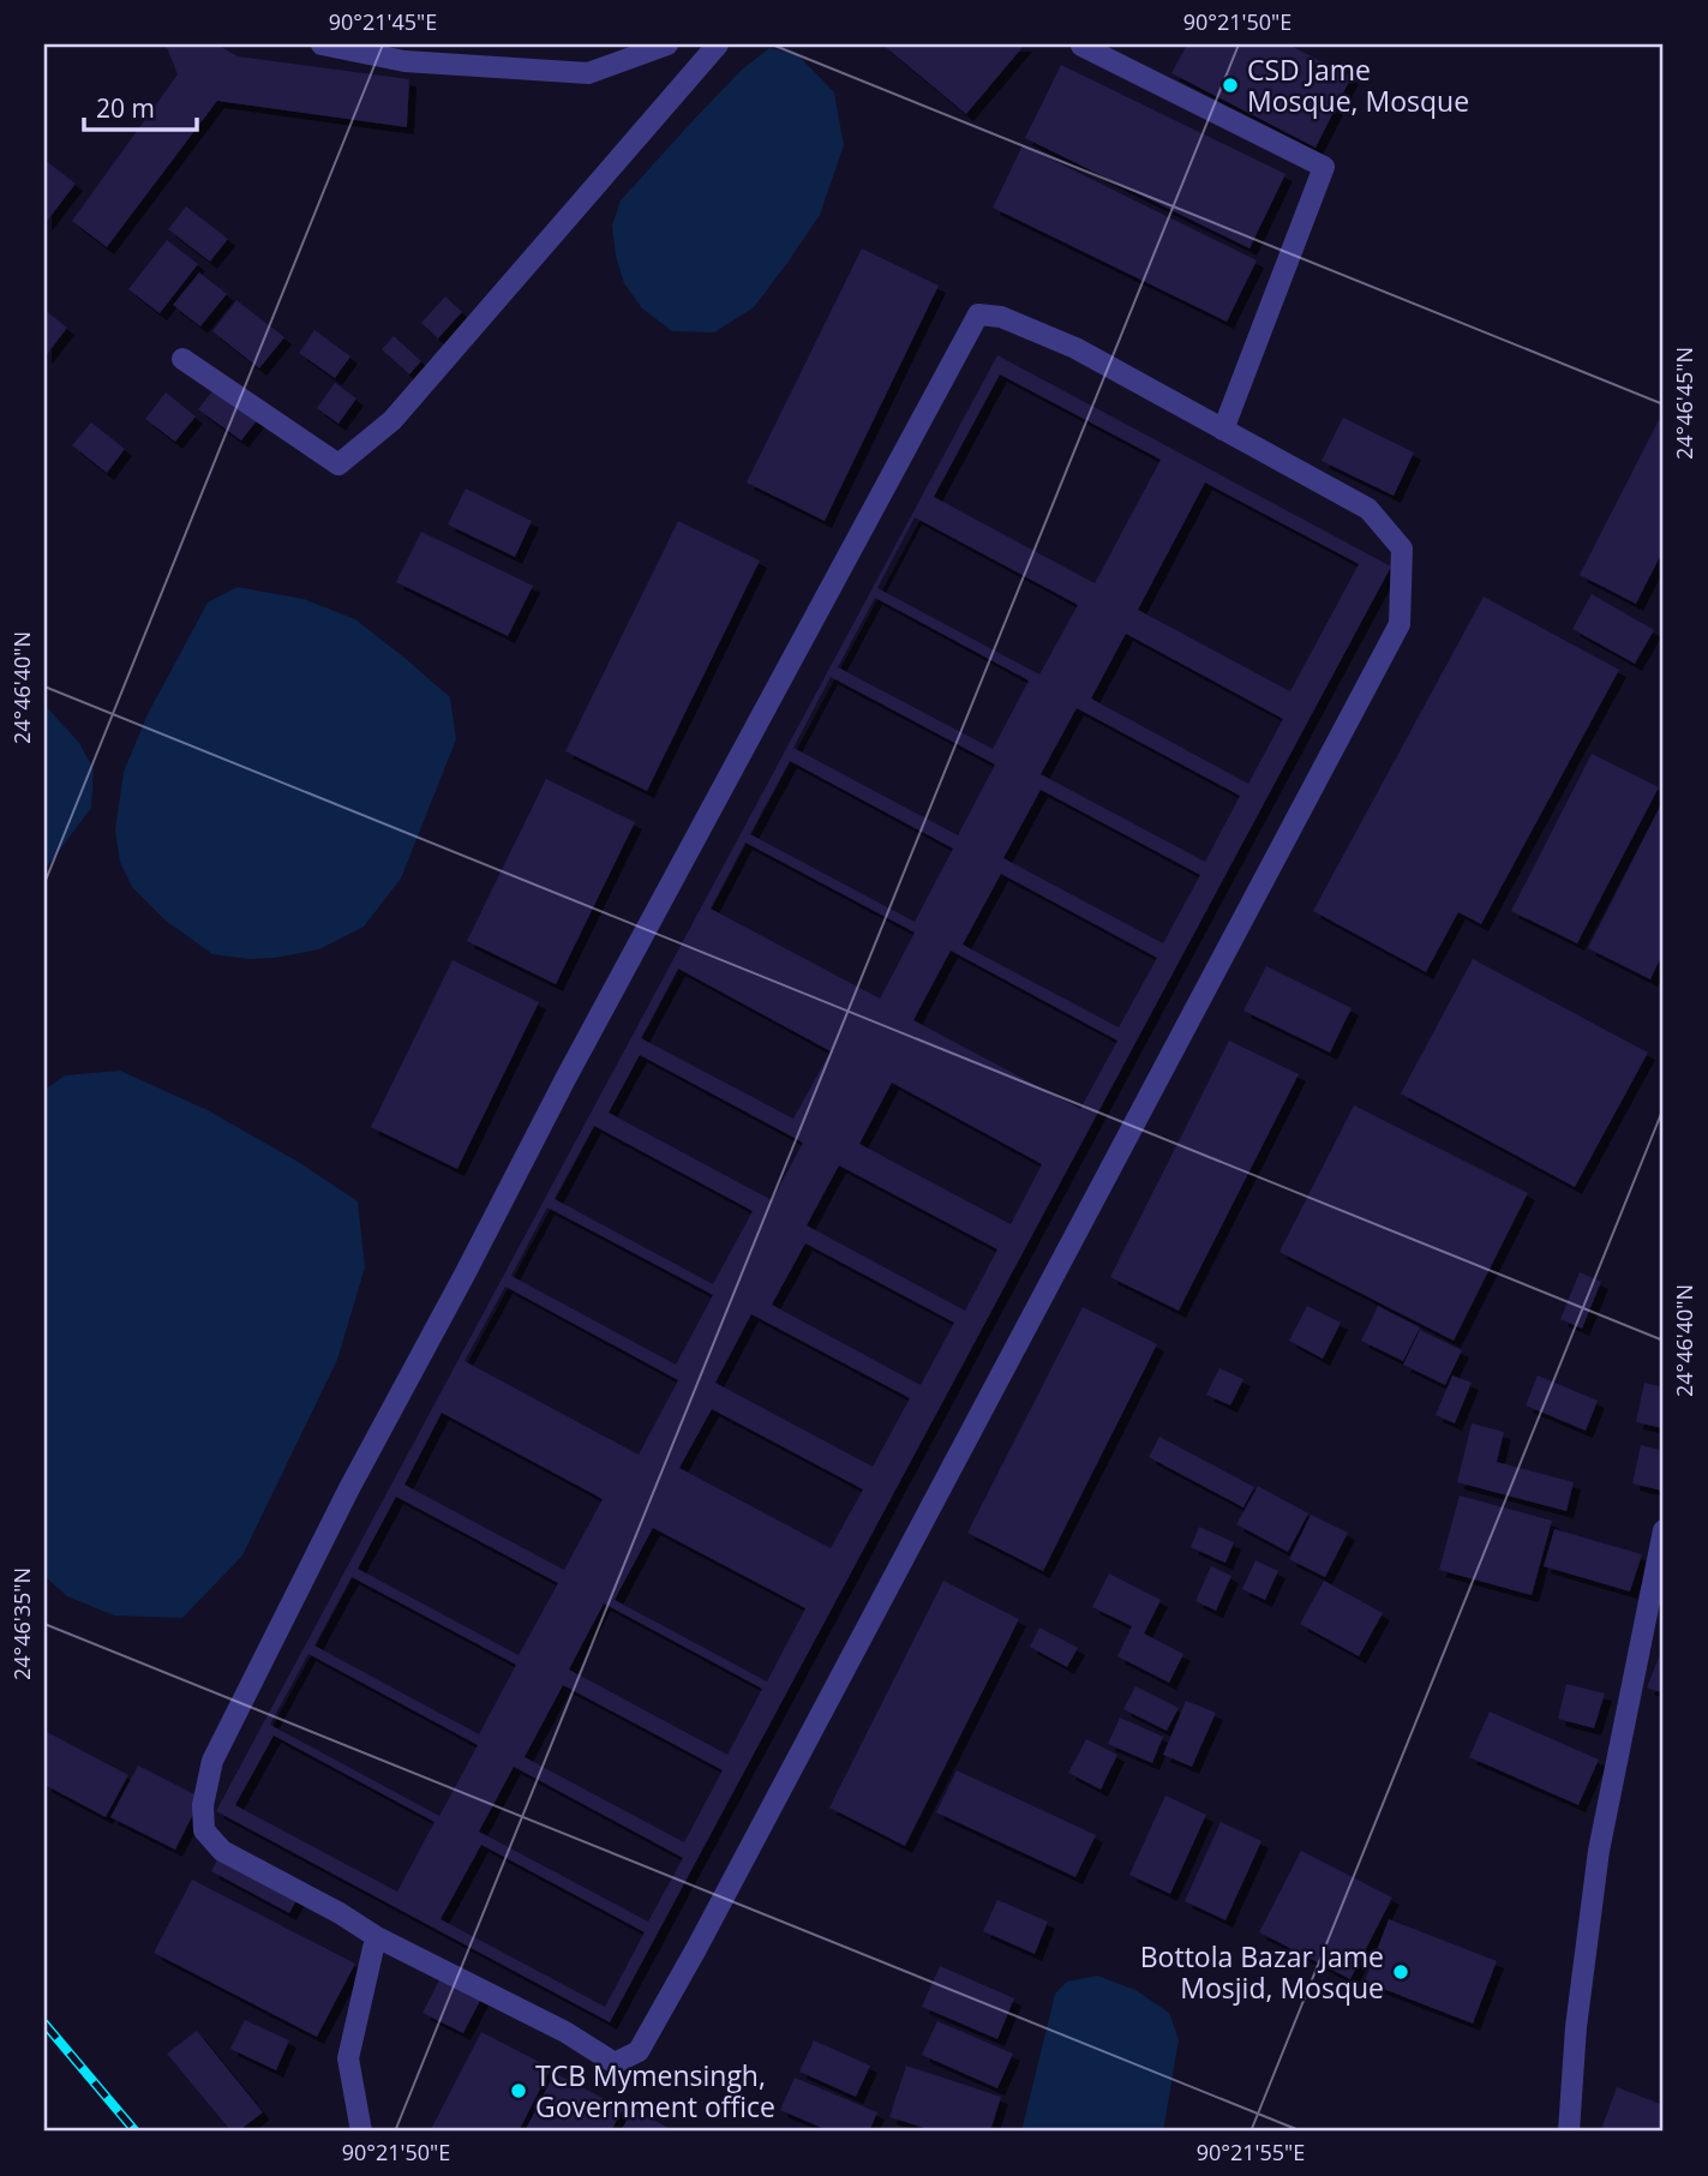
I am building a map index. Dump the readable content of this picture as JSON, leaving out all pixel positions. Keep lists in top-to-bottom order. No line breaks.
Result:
{"places":["CSD Jame Mosque, Mosque","Bottola Bazar Jame Mosjid, Mosque","TCB Mymensingh, Government office"],"scale_bar":"20 m","coordinates":["90°21'45\"E","90°21'50\"E","24°46'45\"N","24°46'40\"N","24°46'35\"N","90°21'55\"E"]}
